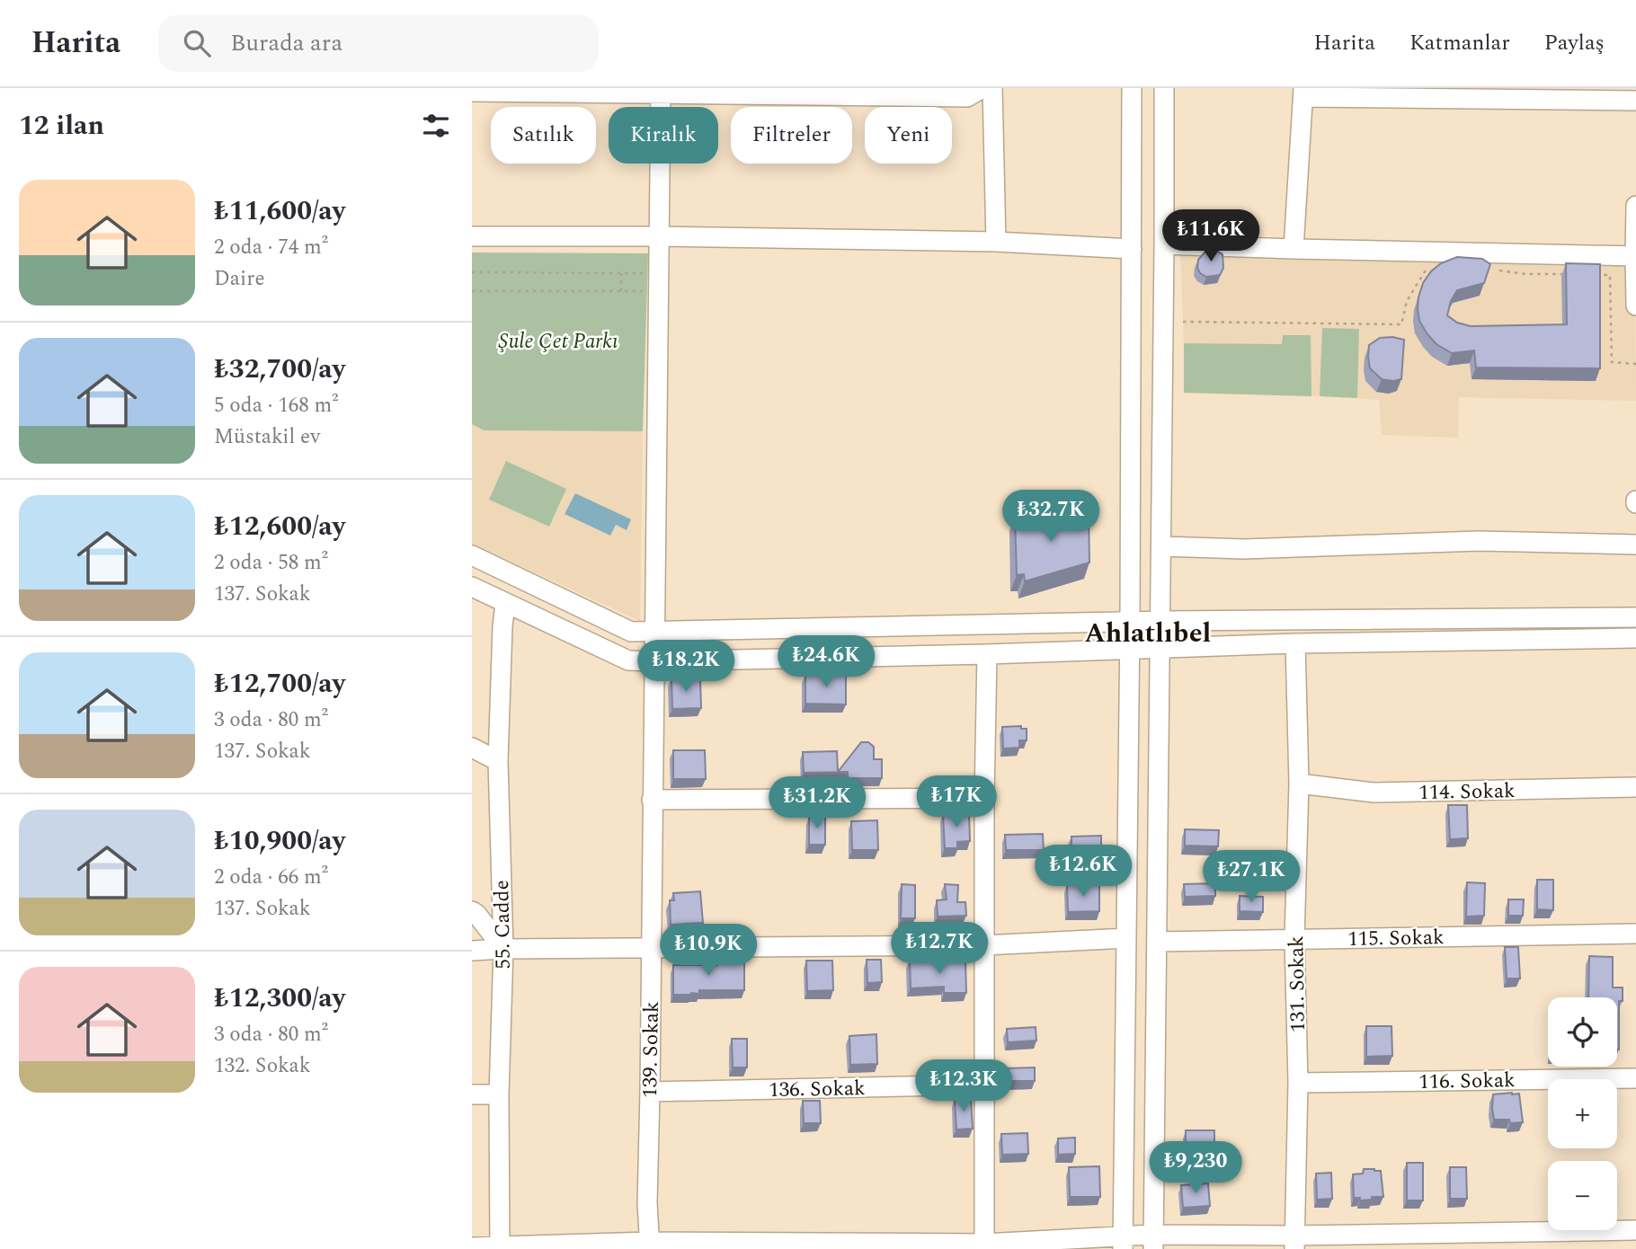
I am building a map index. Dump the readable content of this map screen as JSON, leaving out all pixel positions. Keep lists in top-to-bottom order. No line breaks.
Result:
{"streets":{"street":["114. Sokak","55. Cadde","115. Sokak","131. Sokak","139. Sokak","116. Sokak","136. Sokak"]},"crossings":[["114. Sokak","131. Sokak"],["115. Sokak","131. Sokak"],["131. Sokak","116. Sokak"],["139. Sokak","136. Sokak"]],"districts":["Ahlatlıbel"],"parks":["Şule Çet Parkı"],"page":{"header":"Harita","search":"Burada ara","nav":["Harita","Katmanlar","Paylaş"],"heading":"12 ilan","chip":["Satılık","Kiralık","Filtreler","Yeni"],"list":[{"name":"₺11,600/ay","note":"2 oda · 74 m² · Daire"},{"name":"₺32,700/ay","note":"5 oda · 168 m² · Müstakil ev"},{"name":"₺12,600/ay","note":"2 oda · 58 m² · 137. Sokak"},{"name":"₺12,700/ay","note":"3 oda · 80 m² · 137. Sokak"},{"name":"₺10,900/ay","note":"2 oda · 66 m² · 137. Sokak"},{"name":"₺12,300/ay","note":"3 oda · 80 m² · 132. Sokak"}],"price":["₺11.6K","₺32.7K","₺24.6K","₺18.2K","₺17K","₺31.2K","₺12.6K","₺27.1K","₺12.7K","₺10.9K","₺12.3K","₺9,230"],"map_buttons":["+","−"]}}
